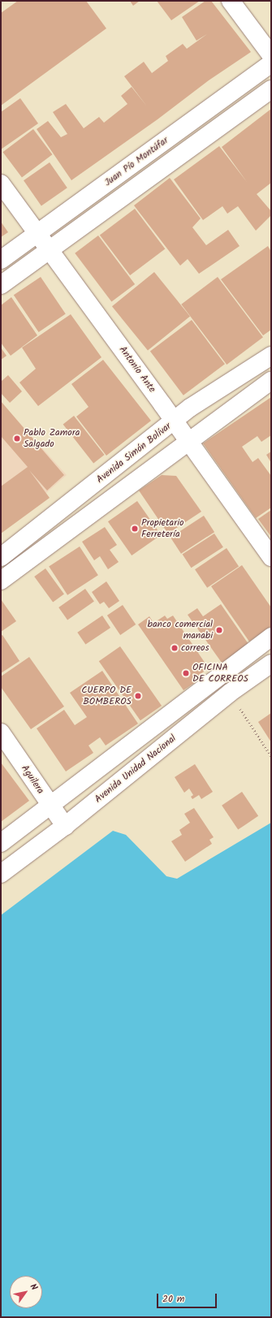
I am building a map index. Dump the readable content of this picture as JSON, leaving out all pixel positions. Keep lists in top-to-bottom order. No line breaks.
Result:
{"streets":{"street":["Juan Pío Montúfar","Antonio Ante","Avenida Simón Bolívar","Avenida Unidad Nacional","Aguilera"]},"crossings":[["Juan Pío Montúfar","Antonio Ante"],["Antonio Ante","Avenida Simón Bolívar"],["Avenida Unidad Nacional","Aguilera"]],"places":["Pablo Zamora Salgado","Propietario Ferretería","banco comercial manabi","correos","OFICINA DE CORREOS","CUERPO DE BOMBEROS"],"scale_bar":"20 m","north":"top right"}
